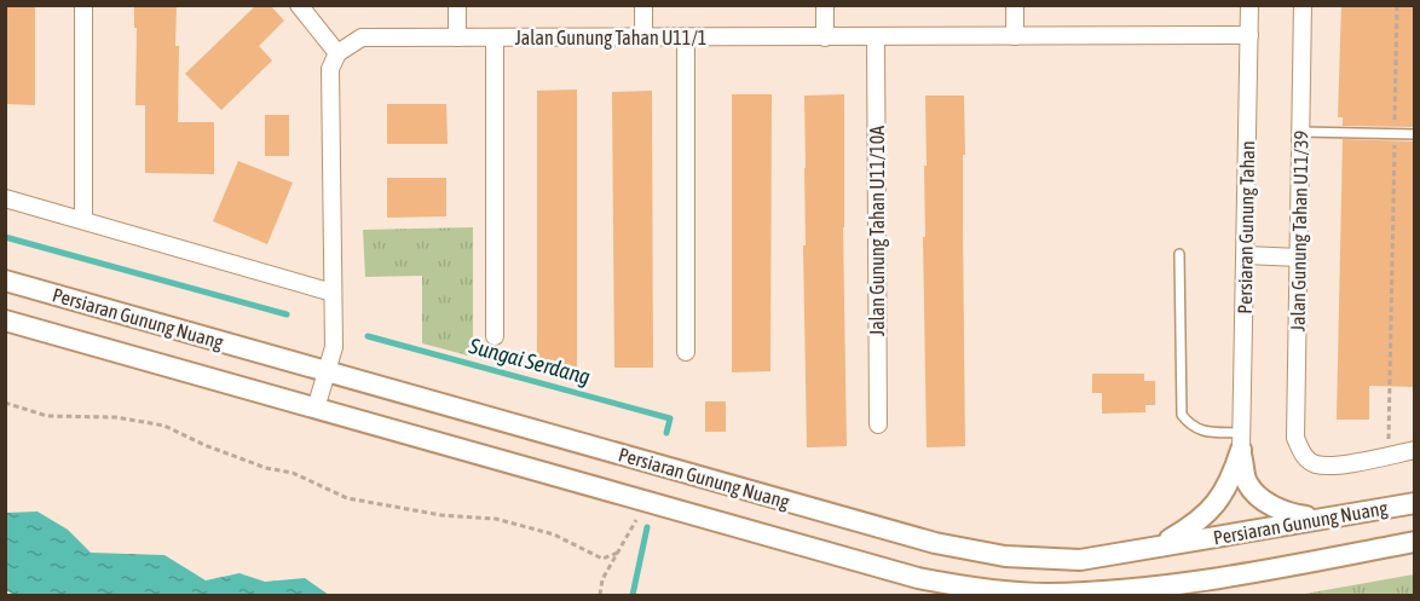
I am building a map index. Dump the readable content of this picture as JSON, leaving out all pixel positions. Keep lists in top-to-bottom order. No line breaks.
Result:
{"streets":{"street":["Jalan Gunung Tahan U11/1","Persiaran Gunung Tahan","Jalan Gunung Tahan U11/10A","Jalan Gunung Tahan U11/39","Persiaran Gunung Nuang"]},"crossings":[["Jalan Gunung Tahan U11/1","Persiaran Gunung Tahan"],["Jalan Gunung Tahan U11/1","Jalan Gunung Tahan U11/10A"]],"water":["Sungai Serdang"]}
